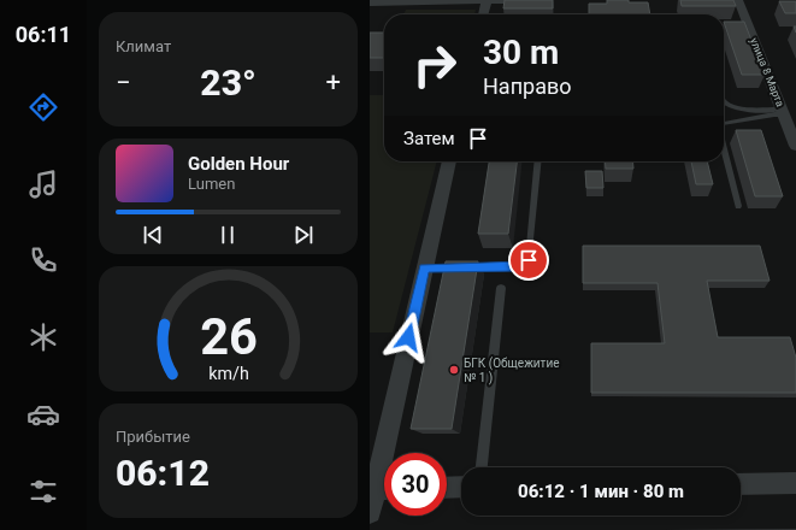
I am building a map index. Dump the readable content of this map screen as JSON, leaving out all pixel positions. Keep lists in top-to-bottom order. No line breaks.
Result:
{"streets":{"street":["улица 8 Марта"]},"places":["БГК (Общежитие № 1 )"],"page":{"tabs":"06:11","tile":["Климат",["Прибытие","06:12"]],"turn":["30 m","Направо"],"heat":["−","23°","+"],"then":"Затем","song":["Golden Hour","Lumen"],"limit":"30","trip":"06:12 · 1 мин · 80 m","gauge":["26","km/h"]}}
